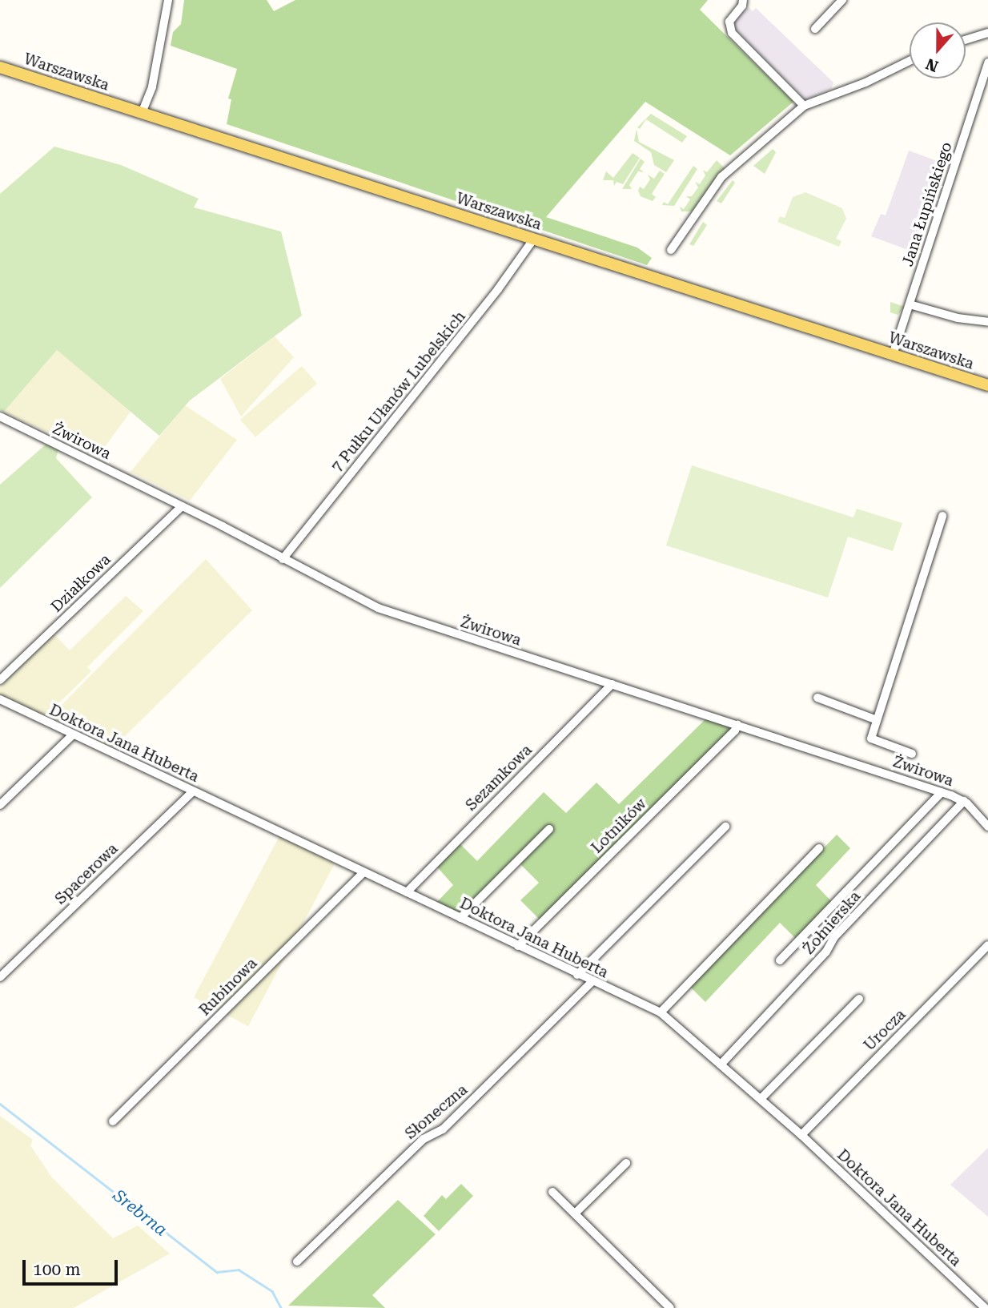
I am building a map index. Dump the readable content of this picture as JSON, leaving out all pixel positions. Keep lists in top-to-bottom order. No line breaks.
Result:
{"streets":{"main road":["Warszawska"],"street":["Jana Łupińskiego","7 Pułku Ułanów Lubelskich","Żwirowa","Działkowa","Doktora Jana Huberta","Sezamkowa","Lotników","Spacerowa","Żołnierska","Rubinowa","Urocza","Słoneczna"]},"crossings":[["Warszawska","Jana Łupińskiego"],["Warszawska","7 Pułku Ułanów Lubelskich"],["7 Pułku Ułanów Lubelskich","Żwirowa"],["Żwirowa","Działkowa"],["Żwirowa","Sezamkowa"],["Żwirowa","Lotników"],["Żwirowa","Żołnierska"],["Doktora Jana Huberta","Sezamkowa"],["Doktora Jana Huberta","Lotników"],["Doktora Jana Huberta","Spacerowa"],["Doktora Jana Huberta","Żołnierska"],["Doktora Jana Huberta","Rubinowa"],["Doktora Jana Huberta","Urocza"],["Doktora Jana Huberta","Słoneczna"]],"water":["Srebrna"],"scale_bar":"100 m","north":"bottom"}
